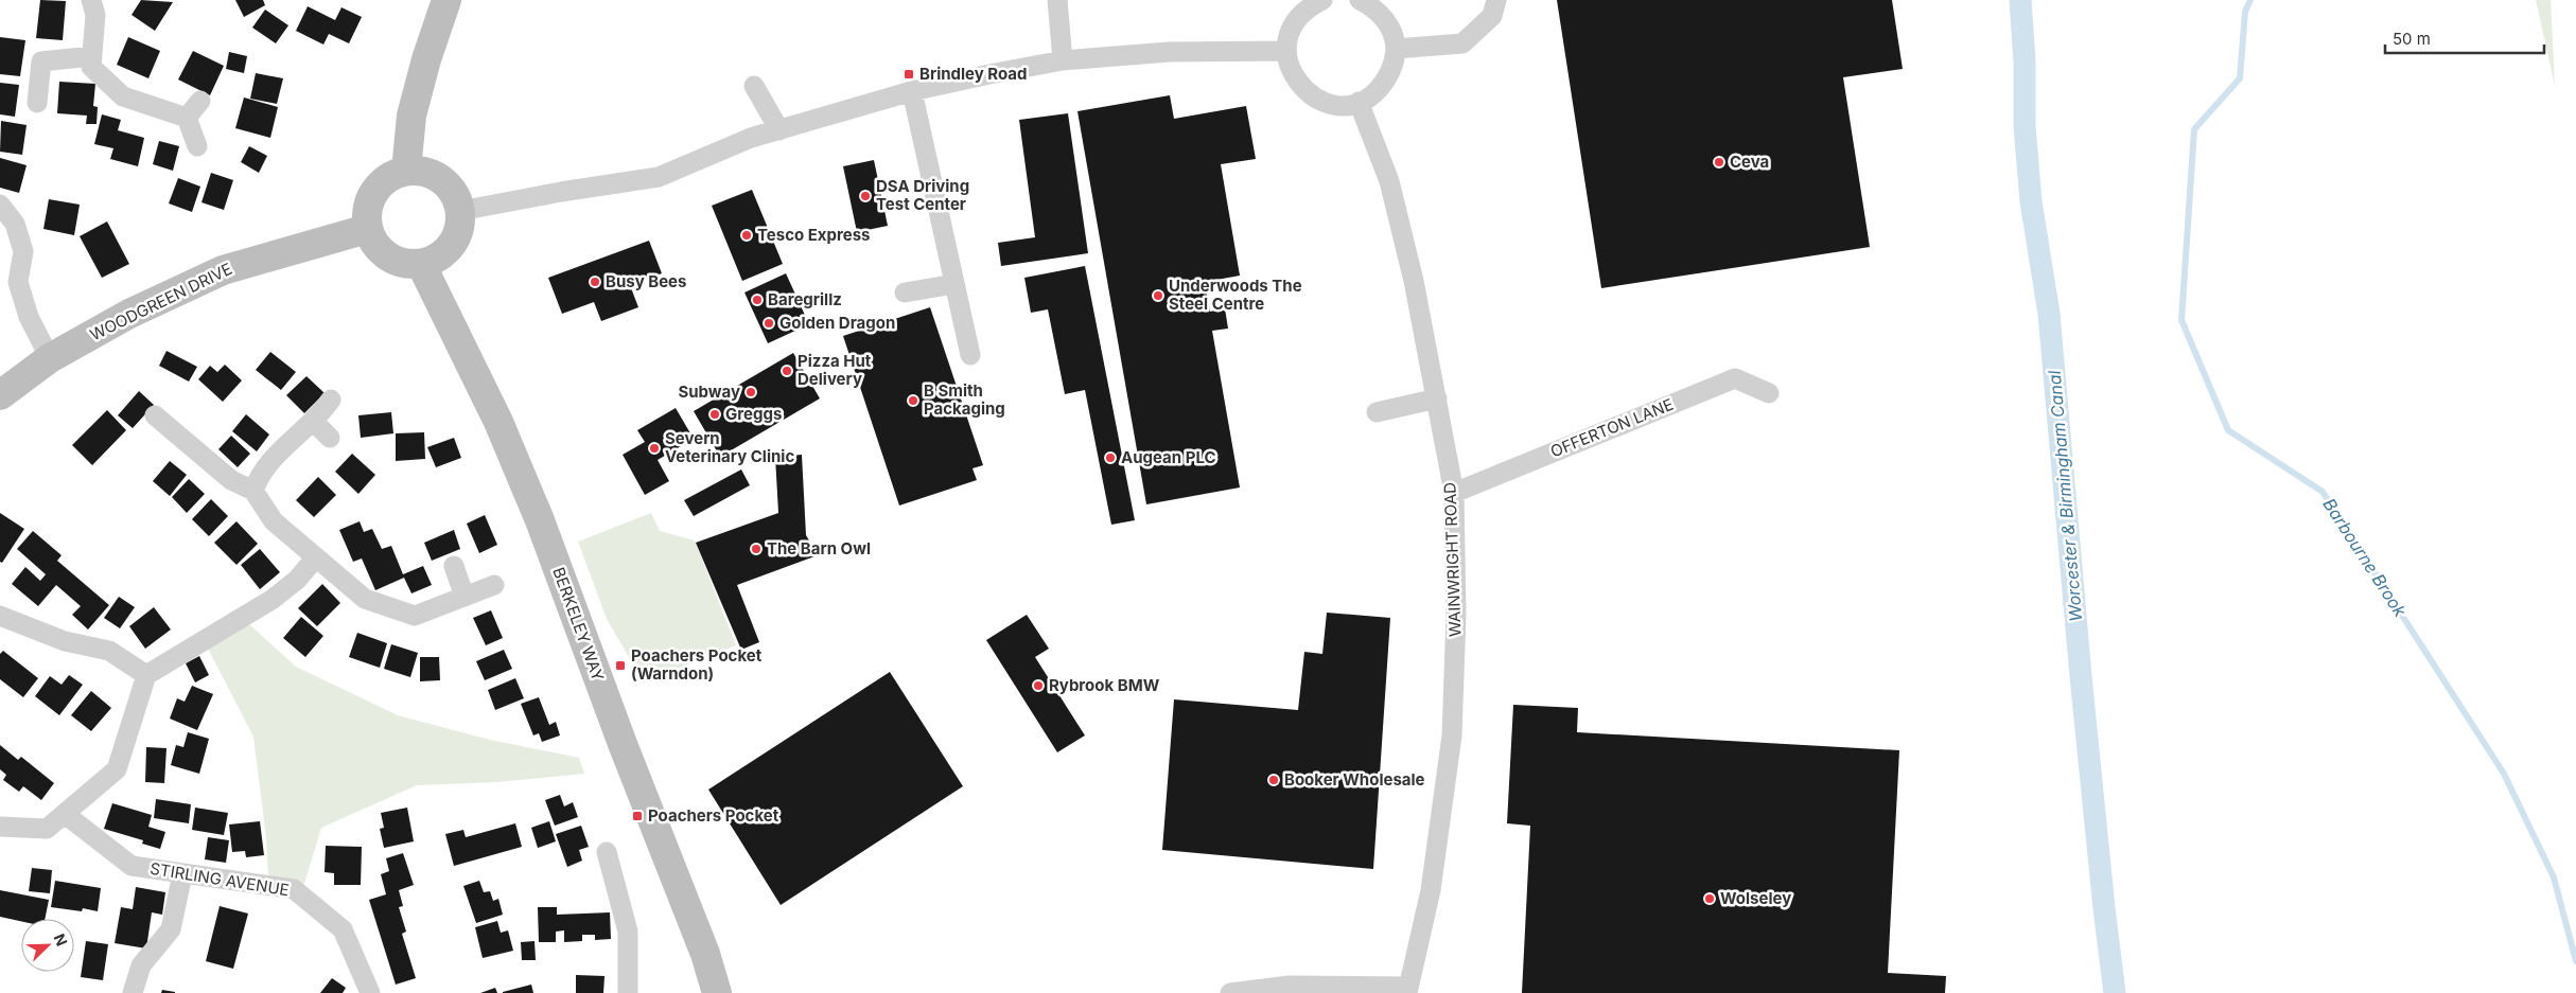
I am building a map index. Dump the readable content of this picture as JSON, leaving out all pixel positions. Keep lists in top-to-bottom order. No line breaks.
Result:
{"streets":{"main road":["WOODGREEN DRIVE","BERKELEY WAY"],"street":["OFFERTON LANE","WAINWRIGHT ROAD","STIRLING AVENUE"]},"crossings":[["WOODGREEN DRIVE","BERKELEY WAY"],["OFFERTON LANE","WAINWRIGHT ROAD"]],"water":["Worcester & Birmingham Canal","Barbourne Brook"],"places":{"transit":["Brindley Road","Poachers Pocket (Warndon)","Poachers Pocket"],"other":["Ceva","DSA Driving Test Center","Tesco Express","Busy Bees","Underwoods The Steel Centre","Baregrillz","Golden Dragon","Pizza Hut Delivery","Subway","B Smith Packaging","Greggs","Severn Veterinary Clinic","Augean PLC","The Barn Owl","Rybrook BMW","Booker Wholesale","Wolseley"]},"scale_bar":"50 m","north":"top right"}
